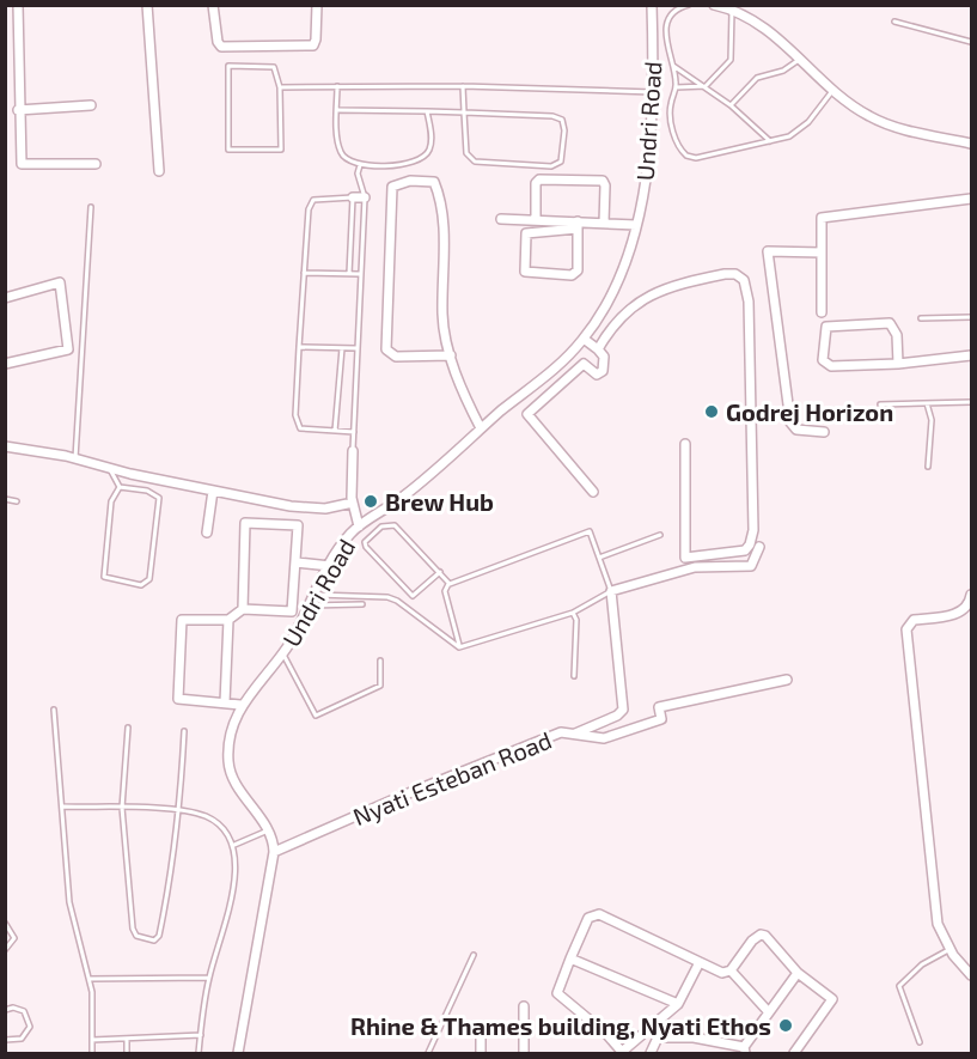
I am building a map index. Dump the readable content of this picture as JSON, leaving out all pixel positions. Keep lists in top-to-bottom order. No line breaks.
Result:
{"streets":{"street":["Undri Road","Nyati Esteban Road"]},"crossings":[["Undri Road","Nyati Esteban Road"]],"places":["Godrej Horizon","Brew Hub","Rhine & Thames building, Nyati Ethos"]}
